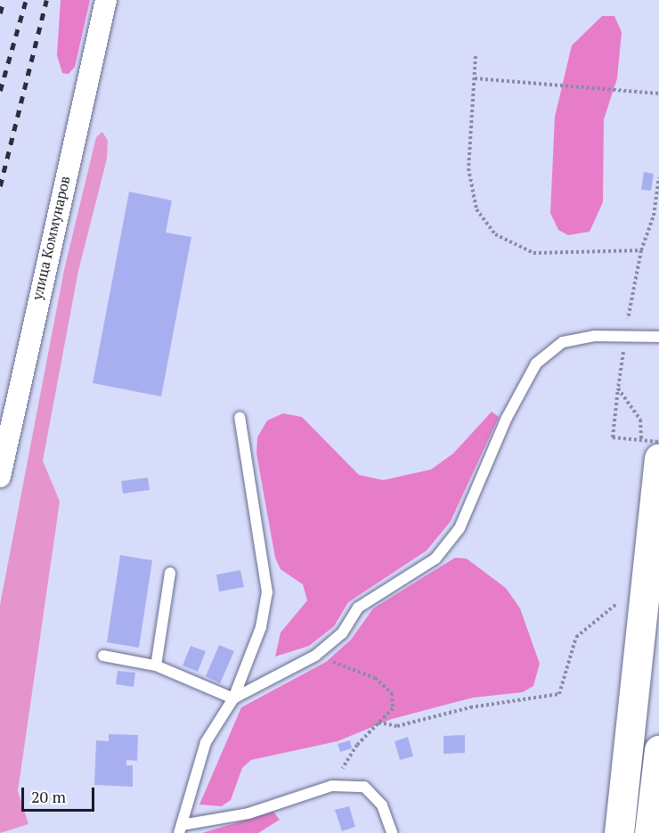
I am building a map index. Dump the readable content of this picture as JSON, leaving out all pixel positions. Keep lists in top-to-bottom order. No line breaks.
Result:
{"streets":{"street":["улица Коммунаров"]},"scale_bar":"20 m"}
